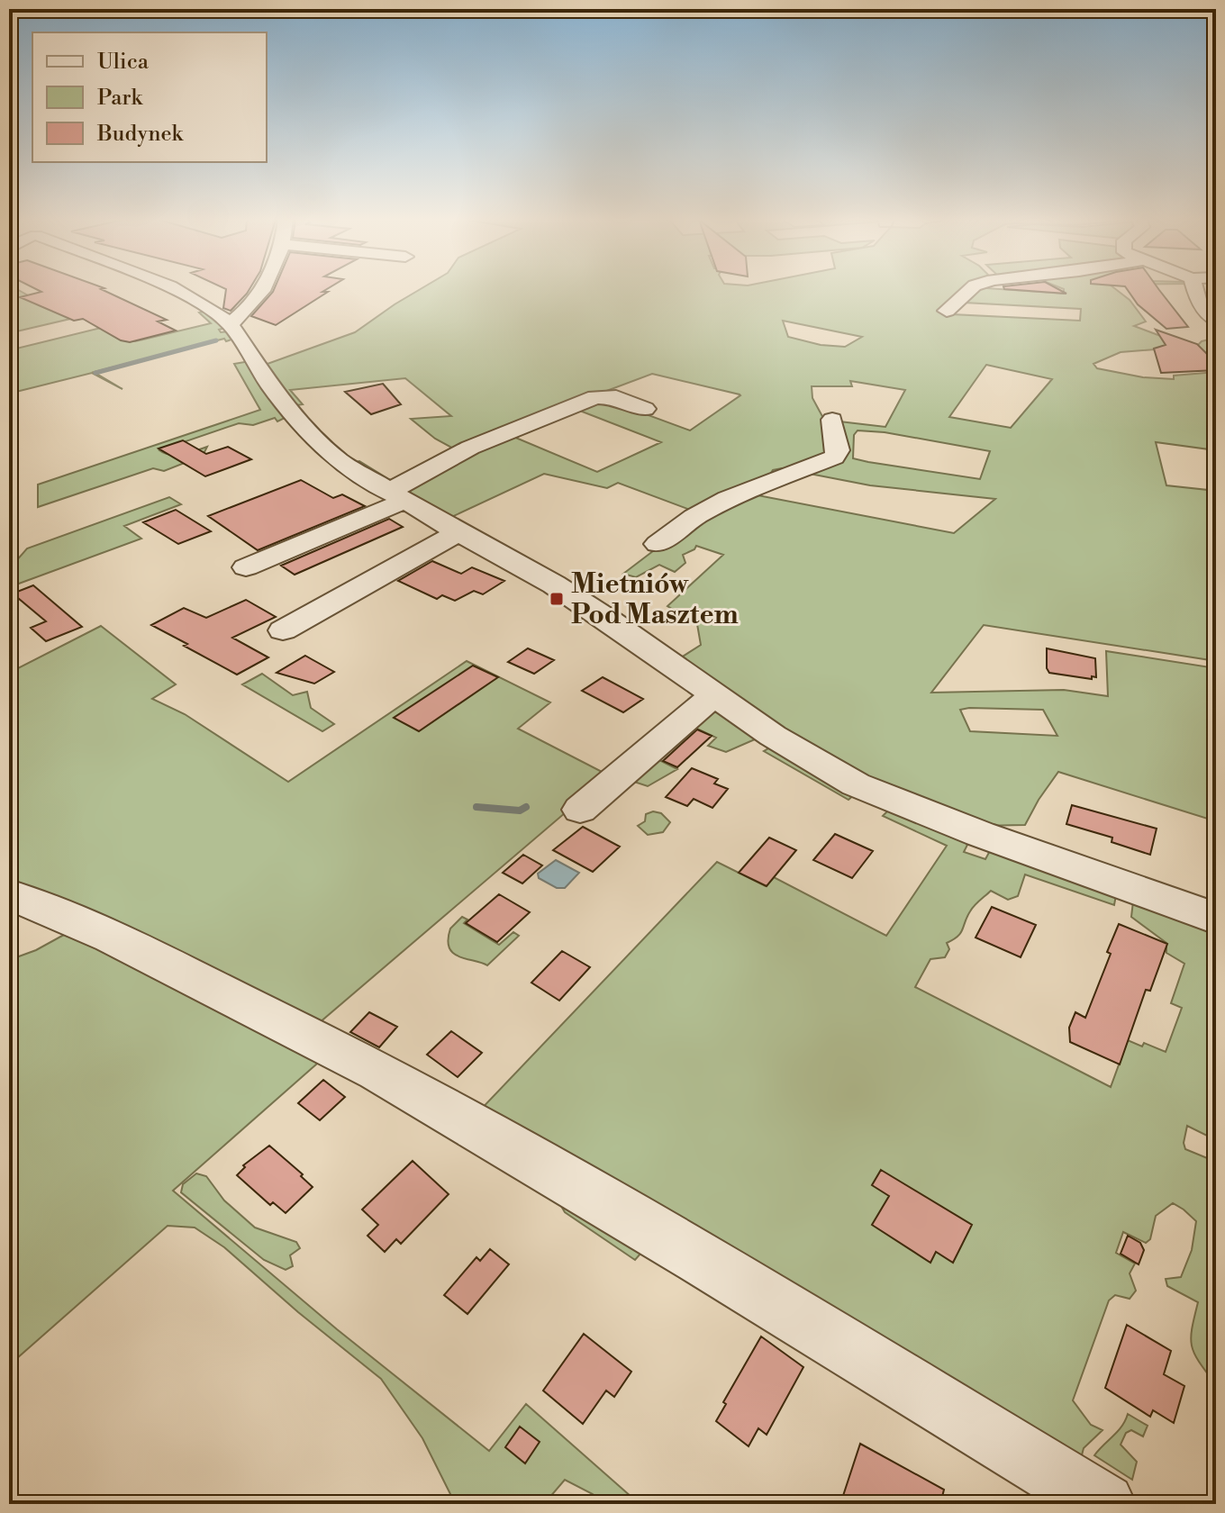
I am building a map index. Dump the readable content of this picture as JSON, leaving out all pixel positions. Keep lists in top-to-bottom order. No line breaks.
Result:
{"places":{"transit":["Mietniów Pod Masztem"]},"legend":["Ulica","Park","Budynek"]}
